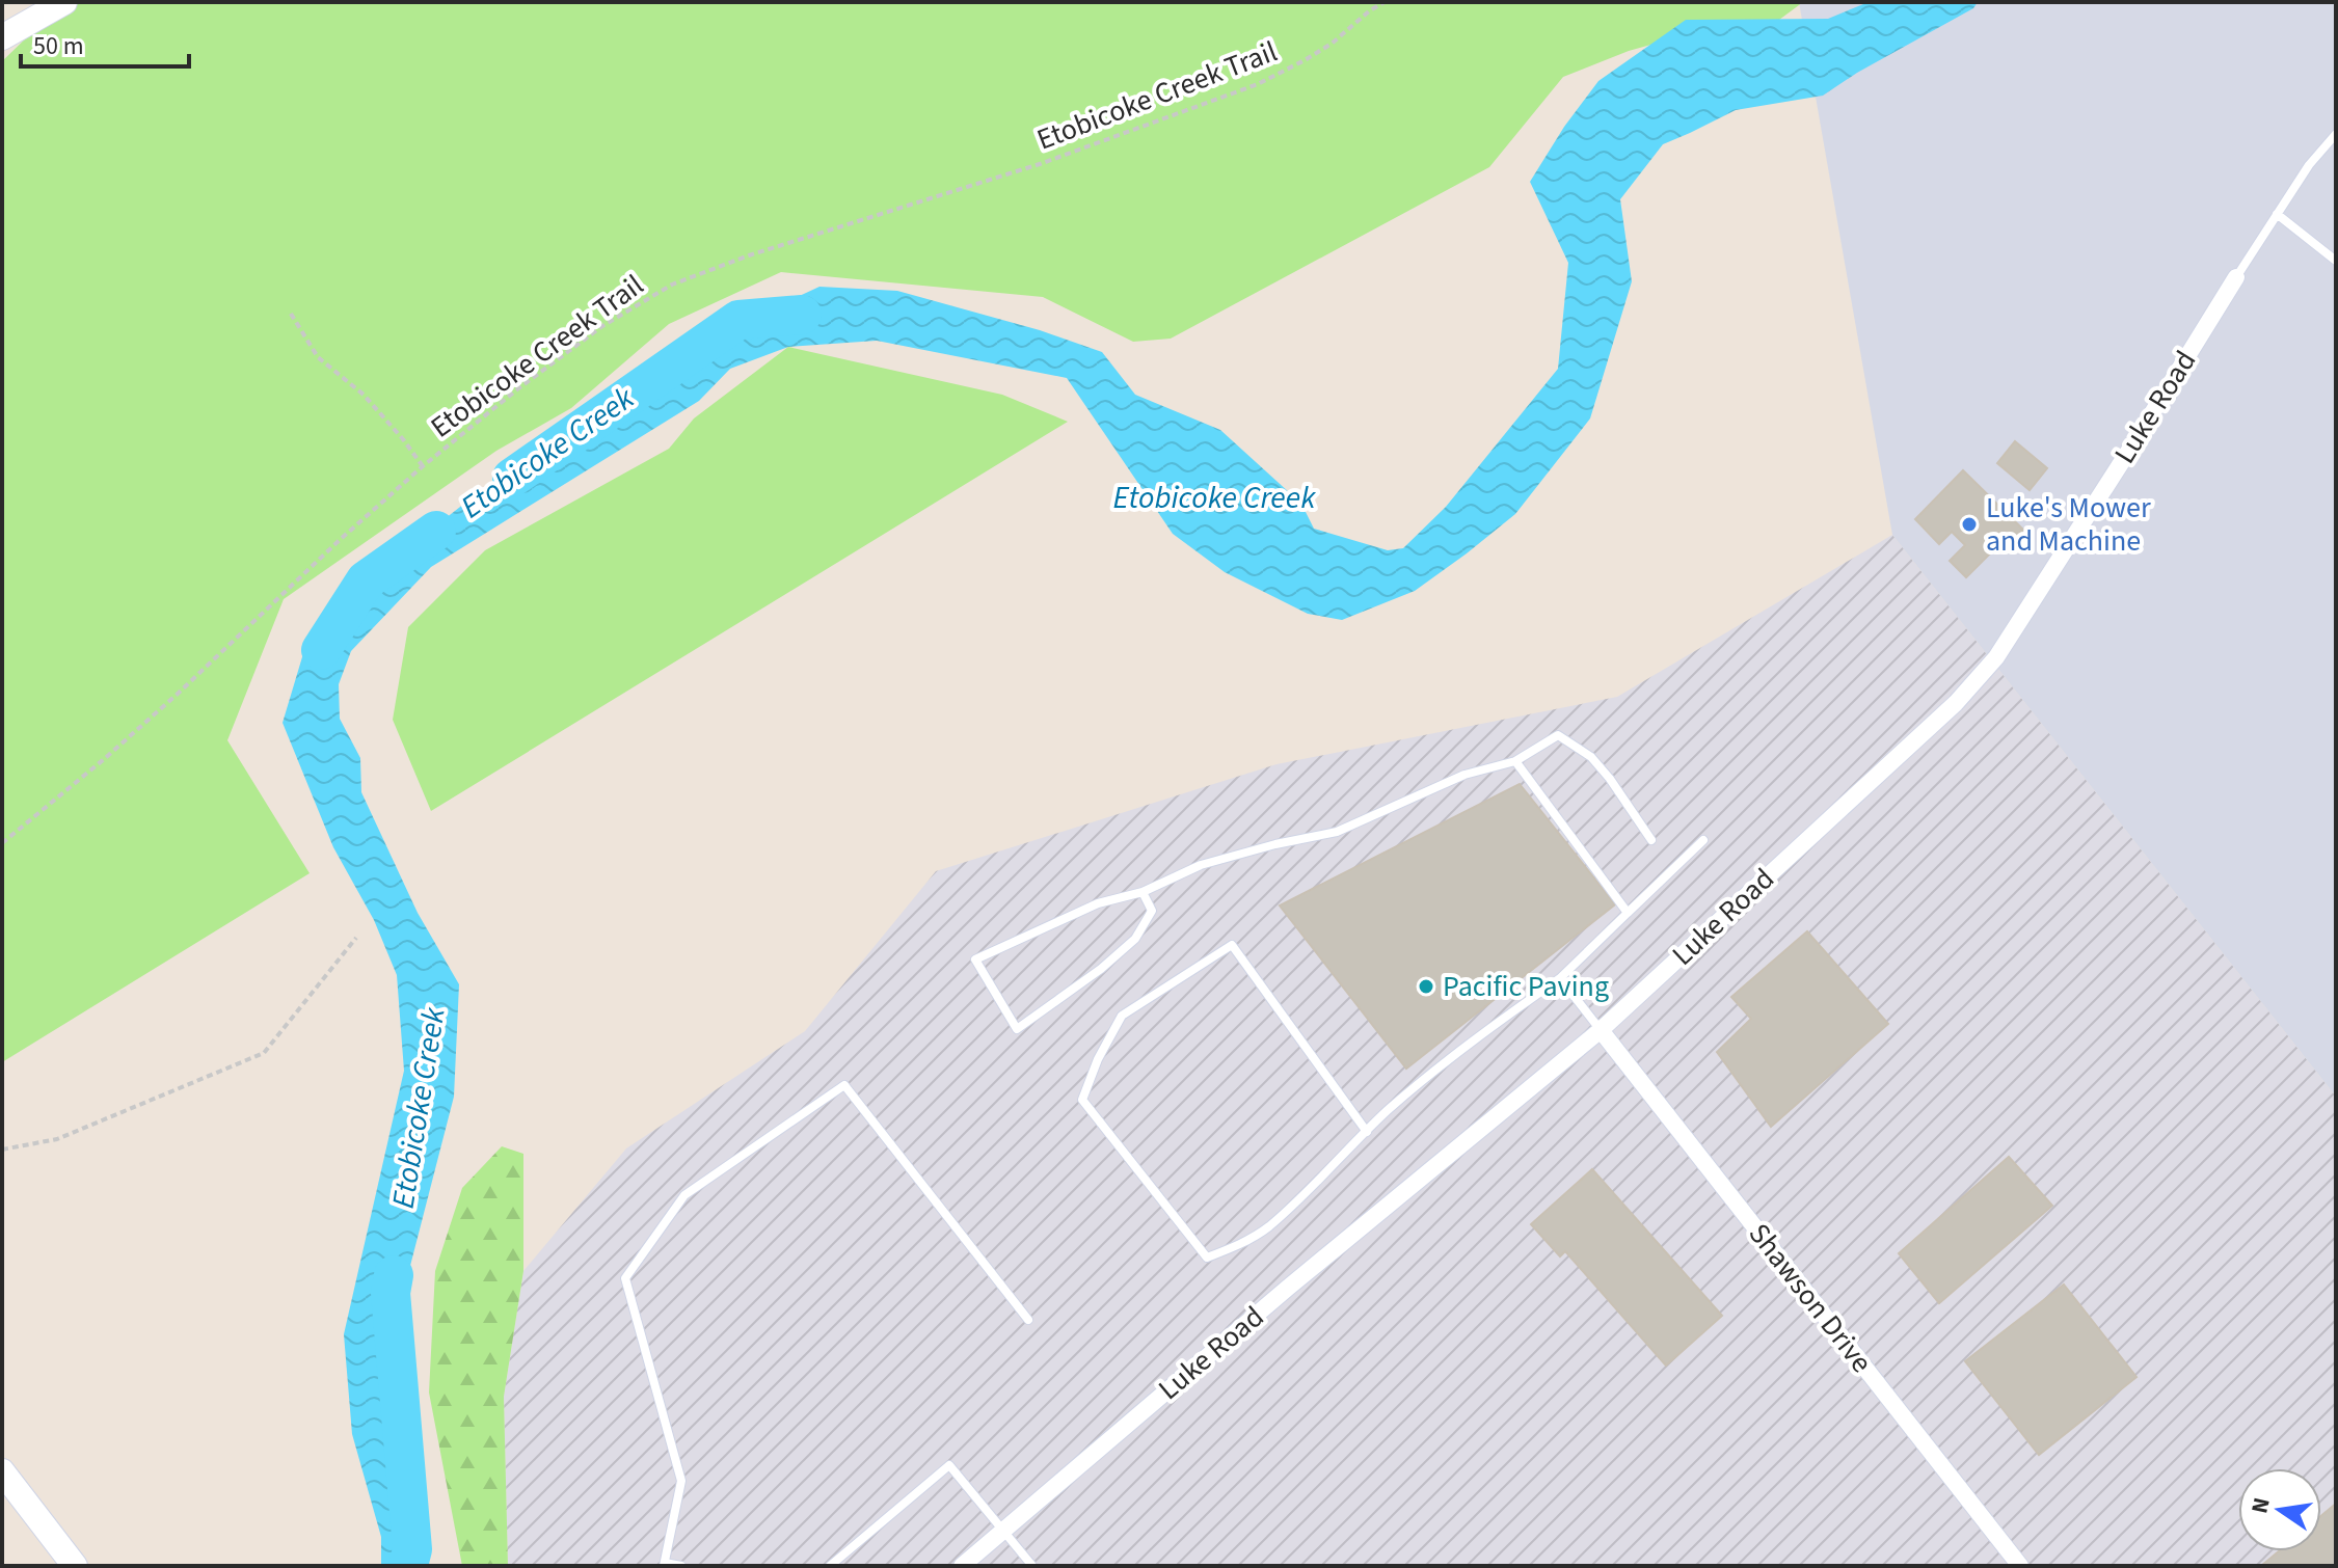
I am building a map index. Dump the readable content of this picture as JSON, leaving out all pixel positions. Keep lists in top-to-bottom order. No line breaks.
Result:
{"streets":{"street":["Luke Road","Shawson Drive"],"path":["Etobicoke Creek Trail"]},"crossings":[["Luke Road","Shawson Drive"]],"water":["Etobicoke Creek"],"places":["Luke's Mower and Machine","Pacific Paving"],"scale_bar":"50 m","north":"left"}
